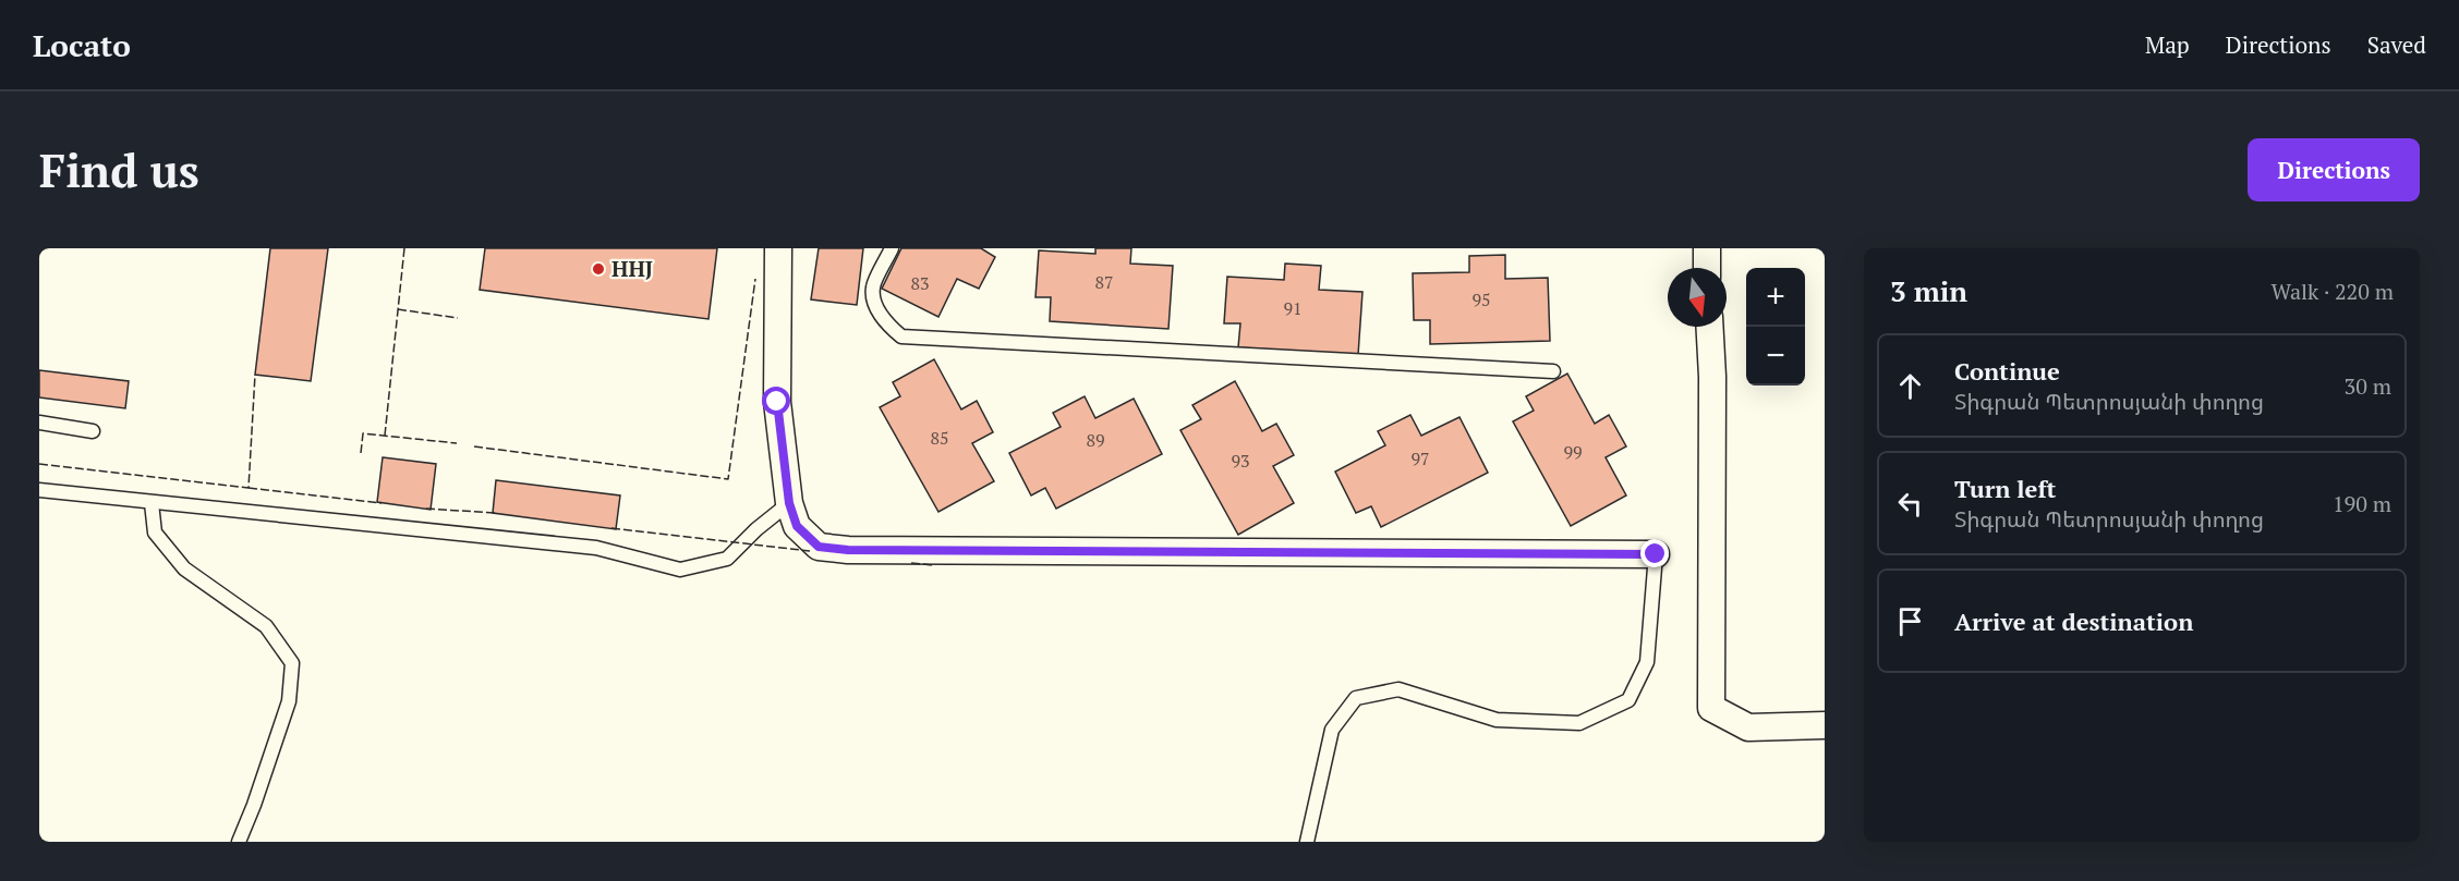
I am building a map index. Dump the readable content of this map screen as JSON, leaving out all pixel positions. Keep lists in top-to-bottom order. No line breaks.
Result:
{"places":["HHJ"],"house_numbers":["87","83","95","91","85","89","99","97","93"],"north":"bottom","page":{"header":"Locato","nav":["Map","Directions","Saved"],"buttons":"Directions","title":"Find us","heading":["3 min","Walk · 220 m"],"map_buttons":["+","−"],"list":[["Continue","Տիգրան Պետրոսյանի փողոց","30 m"],["Turn left","Տիգրան Պետրոսյանի փողոց","190 m"],"Arrive at destination"]}}
